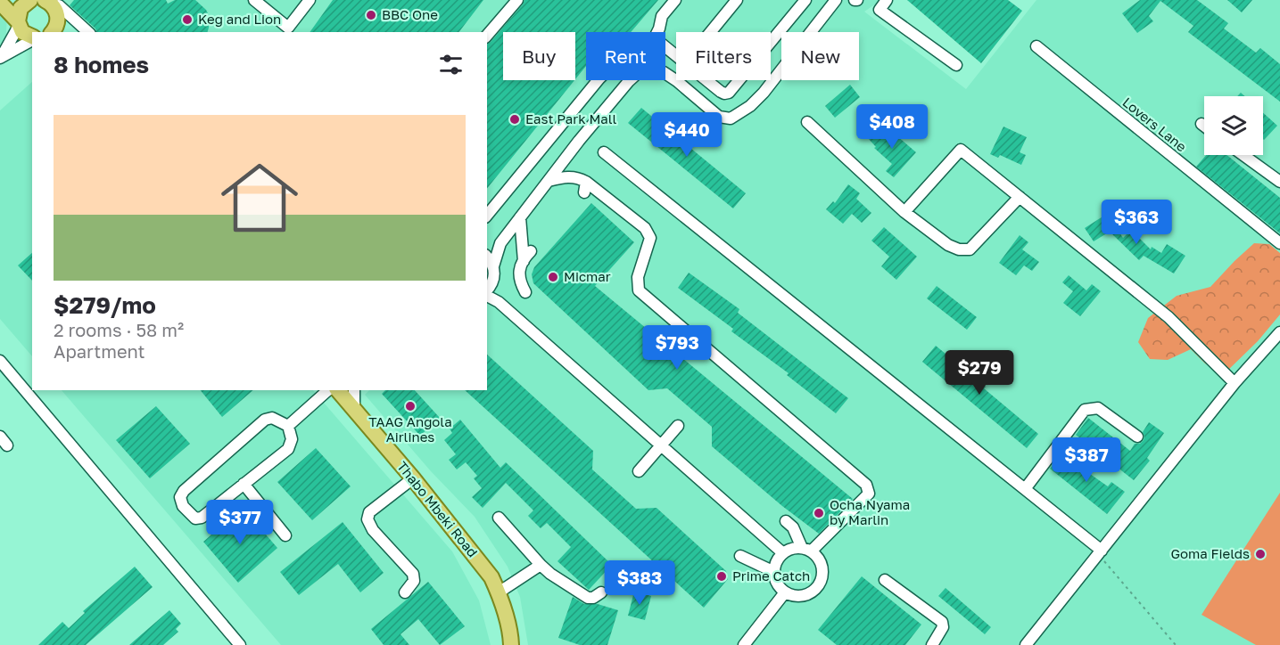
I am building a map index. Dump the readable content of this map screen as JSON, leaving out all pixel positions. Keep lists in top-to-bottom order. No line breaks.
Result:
{"streets":{"main road":["Thabo Mbeki Road"],"street":["Lovers Lane"]},"places":["BBC One","Keg and Lion","East Park Mall","Micmar","TAAG Angola Airlines","Ocha Nyama by Marlin","Goma Fields","Prime Catch"],"page":{"chip":["Buy","Rent","Filters","New"],"heading":"8 homes","list":[{"name":"$279/mo","note":"2 rooms · 58 m² · Apartment"}],"price":["$408","$440","$363","$793","$279","$387","$377","$383"]}}
